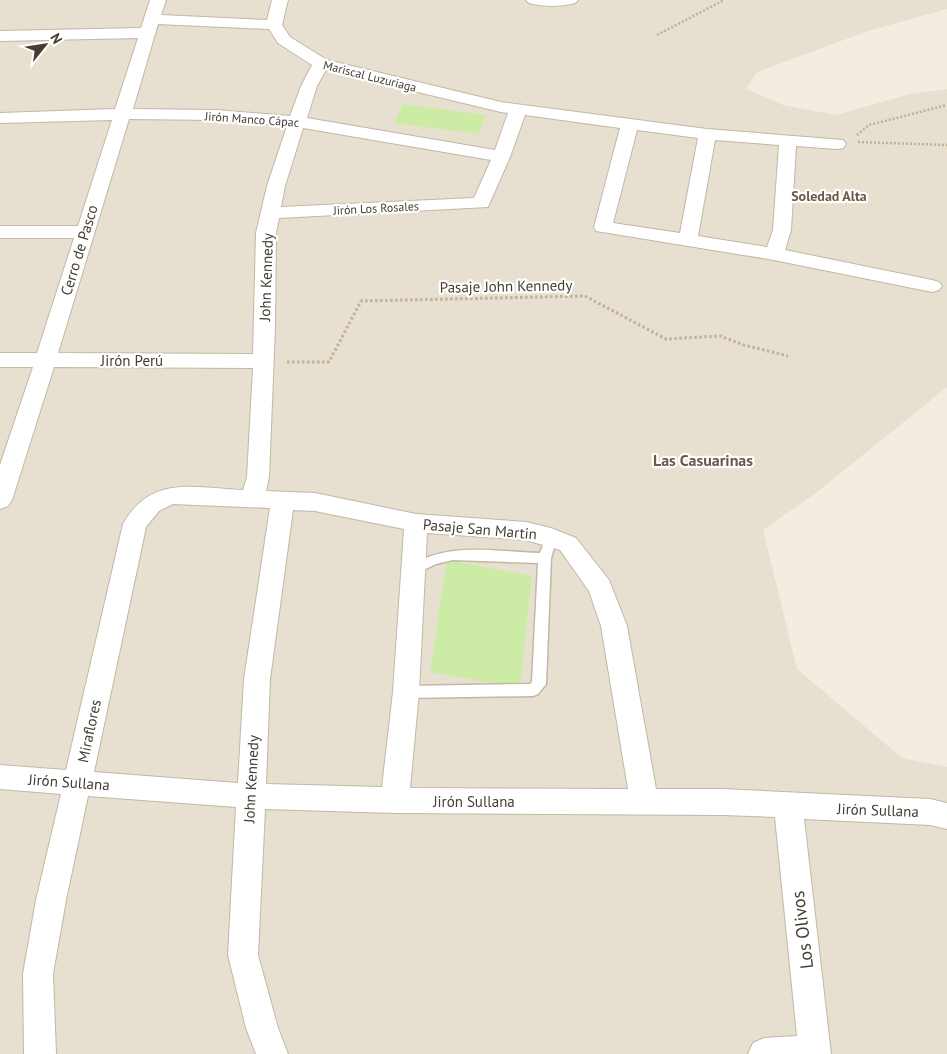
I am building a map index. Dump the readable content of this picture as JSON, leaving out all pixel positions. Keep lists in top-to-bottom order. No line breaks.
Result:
{"streets":{"street":["Mariscal Luzuriaga","Jirón Manco Cápac","Jirón Los Rosales","Cerro de Pasco","John Kennedy","Jirón Perú","Pasaje San Martin","Miraflores","Jirón Sullana","Los Olivos"],"path":["Pasaje John Kennedy"]},"crossings":[["Mariscal Luzuriaga","John Kennedy"],["Jirón Manco Cápac","Jirón Los Rosales"],["Jirón Manco Cápac","Cerro de Pasco"],["Jirón Manco Cápac","John Kennedy"],["Jirón Los Rosales","John Kennedy"],["Cerro de Pasco","Jirón Perú"],["John Kennedy","Pasaje John Kennedy"],["John Kennedy","Jirón Perú"],["John Kennedy","Pasaje San Martin"],["John Kennedy","Jirón Sullana"],["Pasaje John Kennedy","Jirón Perú"],["Pasaje San Martin","Miraflores"],["Pasaje San Martin","Jirón Sullana"],["Miraflores","Jirón Sullana"],["Jirón Sullana","Los Olivos"]],"districts":["Soledad Alta","Las Casuarinas"],"north":"top right"}
